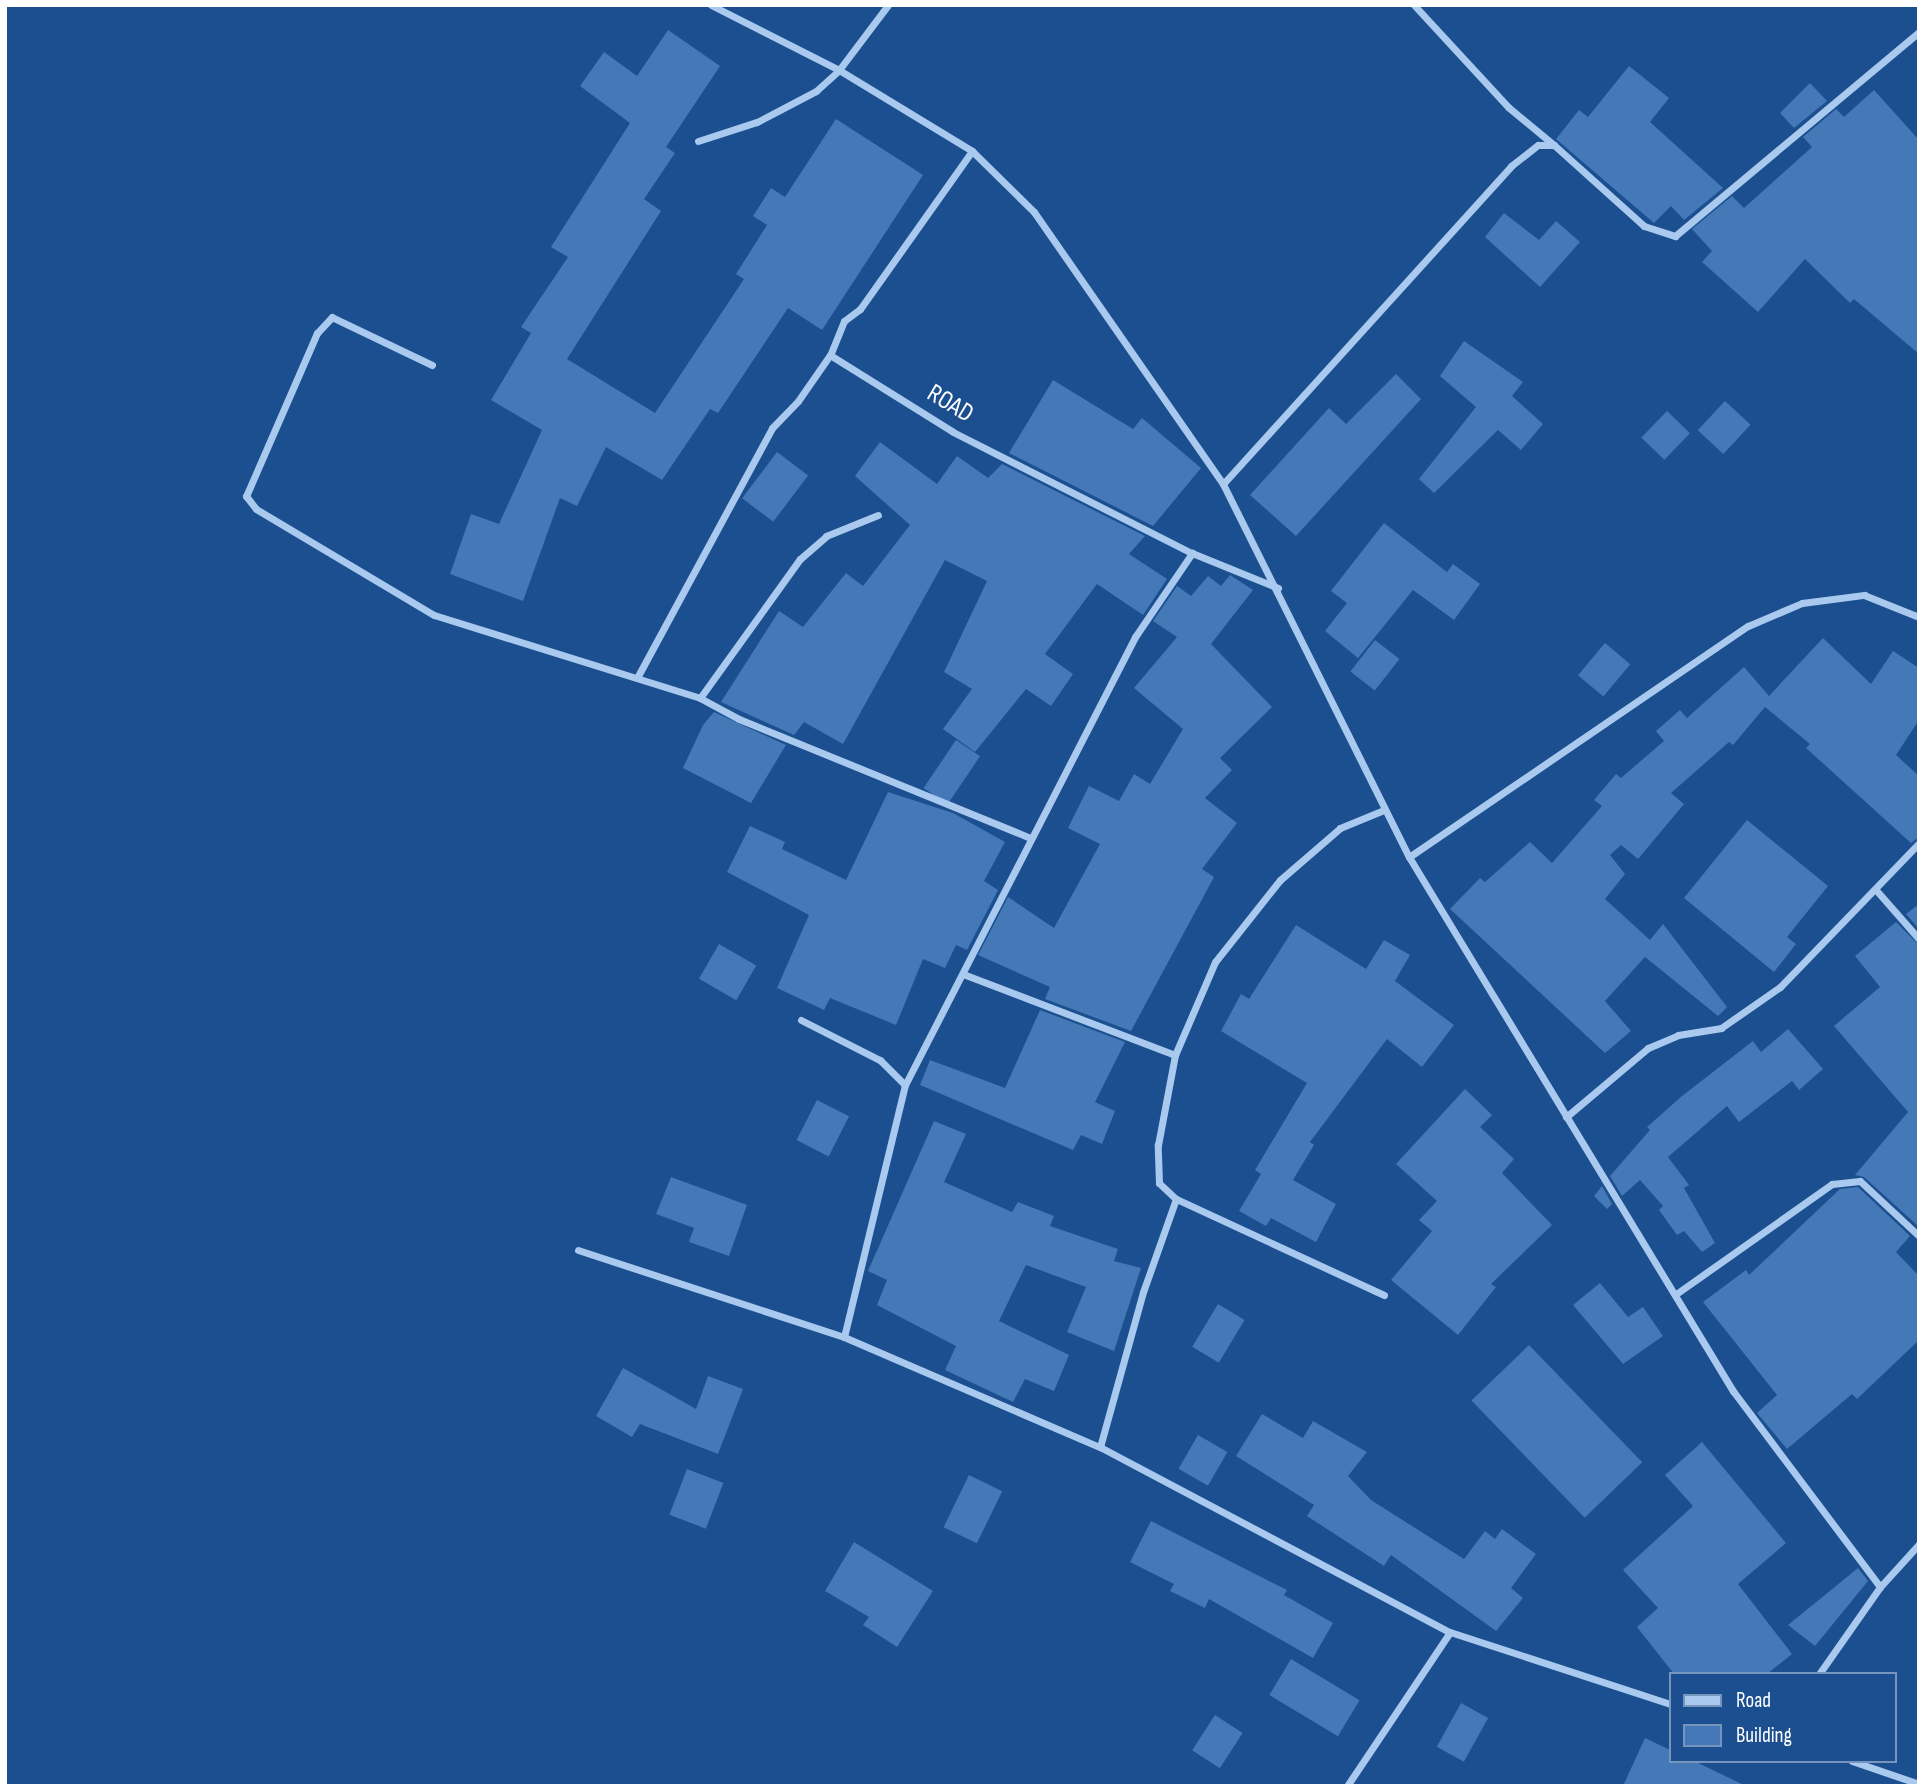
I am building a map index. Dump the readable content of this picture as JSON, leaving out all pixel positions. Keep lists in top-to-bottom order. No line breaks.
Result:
{"streets":{"street":["ROAD"]},"legend":["Road","Building"]}
